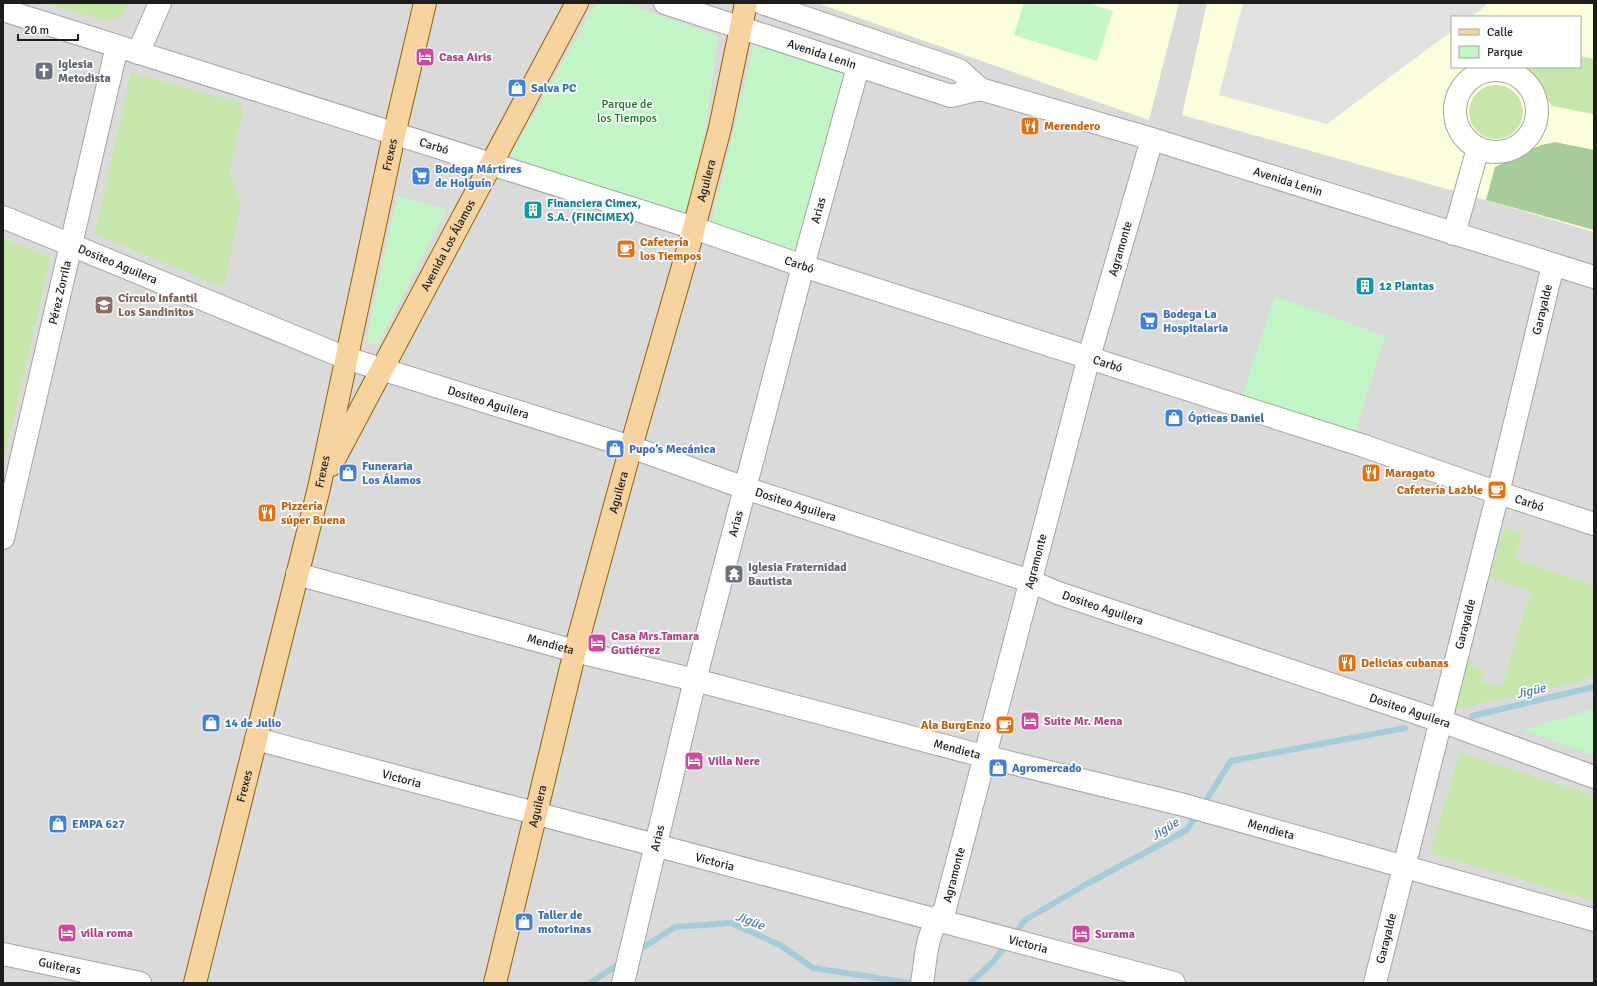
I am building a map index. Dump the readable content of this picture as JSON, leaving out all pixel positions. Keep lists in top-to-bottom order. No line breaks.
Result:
{"streets":{"main road":["Frexes","Aguilera","Avenida Los Álamos"],"street":["Avenida Lenin","Carbó","Arias","Agramonte","Dositeo Aguilera","Pérez Zorrila","Garayalde","Mendieta","Victoria","Guiteras"]},"crossings":[["Avenida Lenin","Aguilera"],["Avenida Lenin","Arias"],["Avenida Lenin","Agramonte"],["Avenida Lenin","Garayalde"],["Carbó","Frexes"],["Carbó","Aguilera"],["Carbó","Arias"],["Carbó","Avenida Los Álamos"],["Carbó","Agramonte"],["Carbó","Pérez Zorrila"],["Carbó","Garayalde"],["Frexes","Avenida Los Álamos"],["Frexes","Dositeo Aguilera"],["Frexes","Mendieta"],["Frexes","Victoria"],["Aguilera","Dositeo Aguilera"],["Aguilera","Mendieta"],["Aguilera","Victoria"],["Arias","Dositeo Aguilera"],["Arias","Mendieta"],["Arias","Victoria"],["Avenida Los Álamos","Dositeo Aguilera"],["Agramonte","Dositeo Aguilera"],["Agramonte","Mendieta"],["Agramonte","Victoria"],["Dositeo Aguilera","Pérez Zorrila"],["Dositeo Aguilera","Garayalde"],["Garayalde","Mendieta"]],"water":["Jigüe"],"parks":["Parque de los Tiempos"],"places":{"hotel":["Casa Airis","Casa Mrs.Tamara Gutiérrez","Suite Mr. Mena","Villa Nere","villa roma","Surama"],"church":["Iglesia Metodista"],"shop":["Salva PC","Ópticas Daniel","Pupo’s Mecánica","Funeraria Los Álamos","14 de Julio","Agromercado","EMPA 627","Taller de motorinas"],"restaurant":["Merendero","Maragato","Pizzería súper Buena","Delicias cubanas"],"supermarket":["Bodega Mártires de Holguín","Bodega La Hospitalaria"],"building":["Financiera Cimex, S.A. (FINCIMEX)","12 Plantas"],"cafe":["Cafetería los Tiempos","Cafetería La2ble","Ala BurgEnzo"],"school or university":["Círculo Infantil Los Sandinitos"],"temple":["Iglesia Fraternidad Bautista"]},"legend":["Calle","Parque"],"scale_bar":"20 m"}
